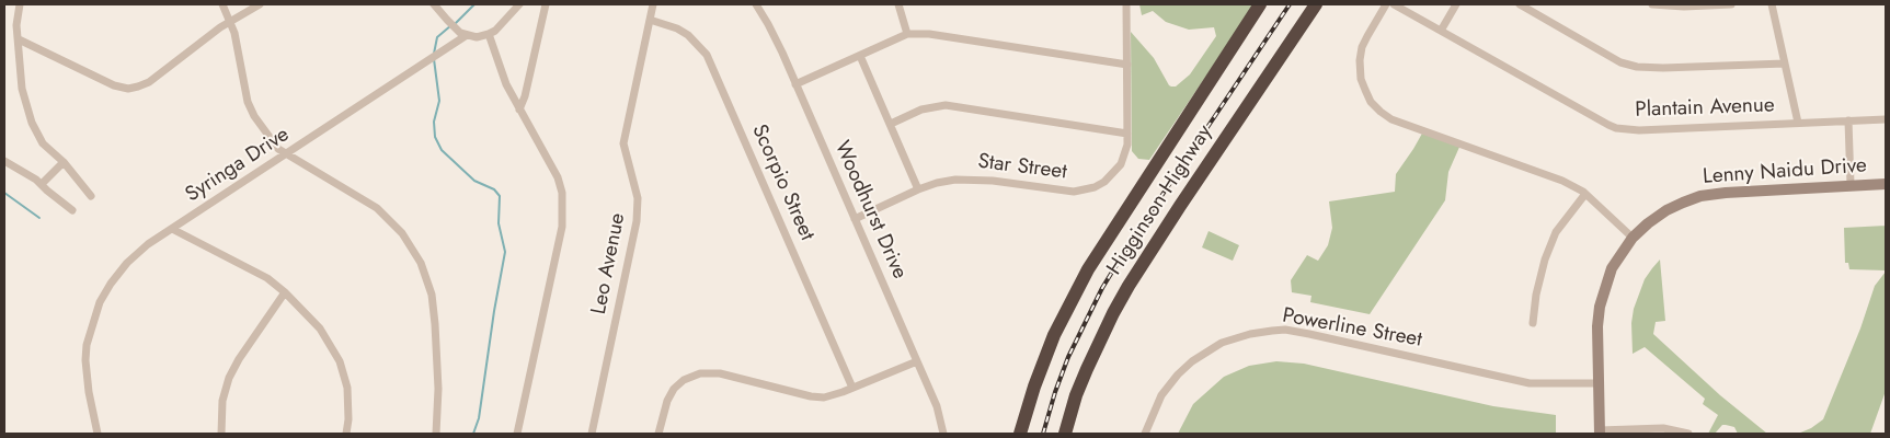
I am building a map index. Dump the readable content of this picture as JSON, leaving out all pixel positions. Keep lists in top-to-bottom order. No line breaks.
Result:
{"streets":{"highway":["Higginson Highway"],"street":["Plantain Avenue","Syringa Drive","Star Street","Lenny Naidu Drive","Scorpio Street","Woodhurst Drive","Leo Avenue","Powerline Street"]},"crossings":[["Star Street","Woodhurst Drive"],["Lenny Naidu Drive","Powerline Street"],["Scorpio Street","Leo Avenue"]]}
